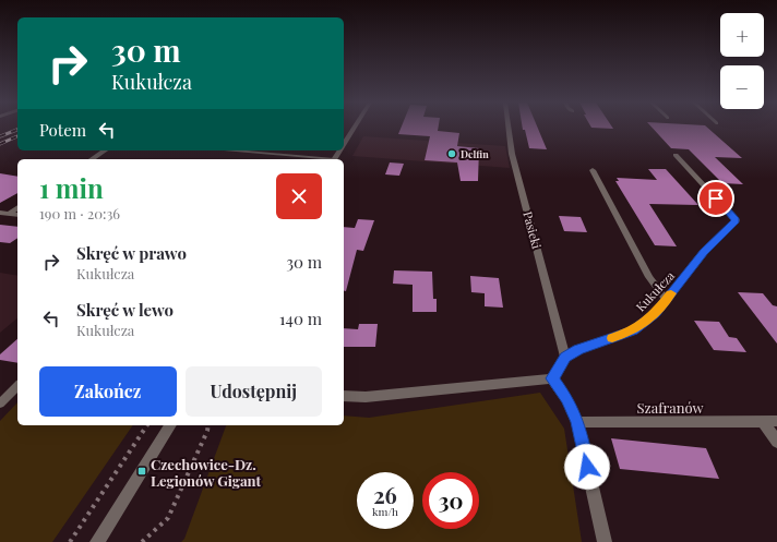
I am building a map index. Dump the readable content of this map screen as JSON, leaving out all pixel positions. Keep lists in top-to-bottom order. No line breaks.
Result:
{"streets":{"street":["Pasieki","Kukułcza","Szafranów"]},"crossings":[["Pasieki","Kukułcza"]],"places":{"other":["Delfin"],"transit":["Czechowice-Dz. Legionów Gigant"]},"page":{"map_buttons":["+","−"],"turn":["30 m","Kukułcza"],"then":"Potem","heading":["1 min","190 m · 20:36"],"list":[{"name":"Skręć w prawo","note":"Kukułcza","value":"30 m"},{"name":"Skręć w lewo","note":"Kukułcza","value":"140 m"}],"buttons":["Zakończ","Udostępnij"],"speed":"26 km/h","limit":"30"}}
